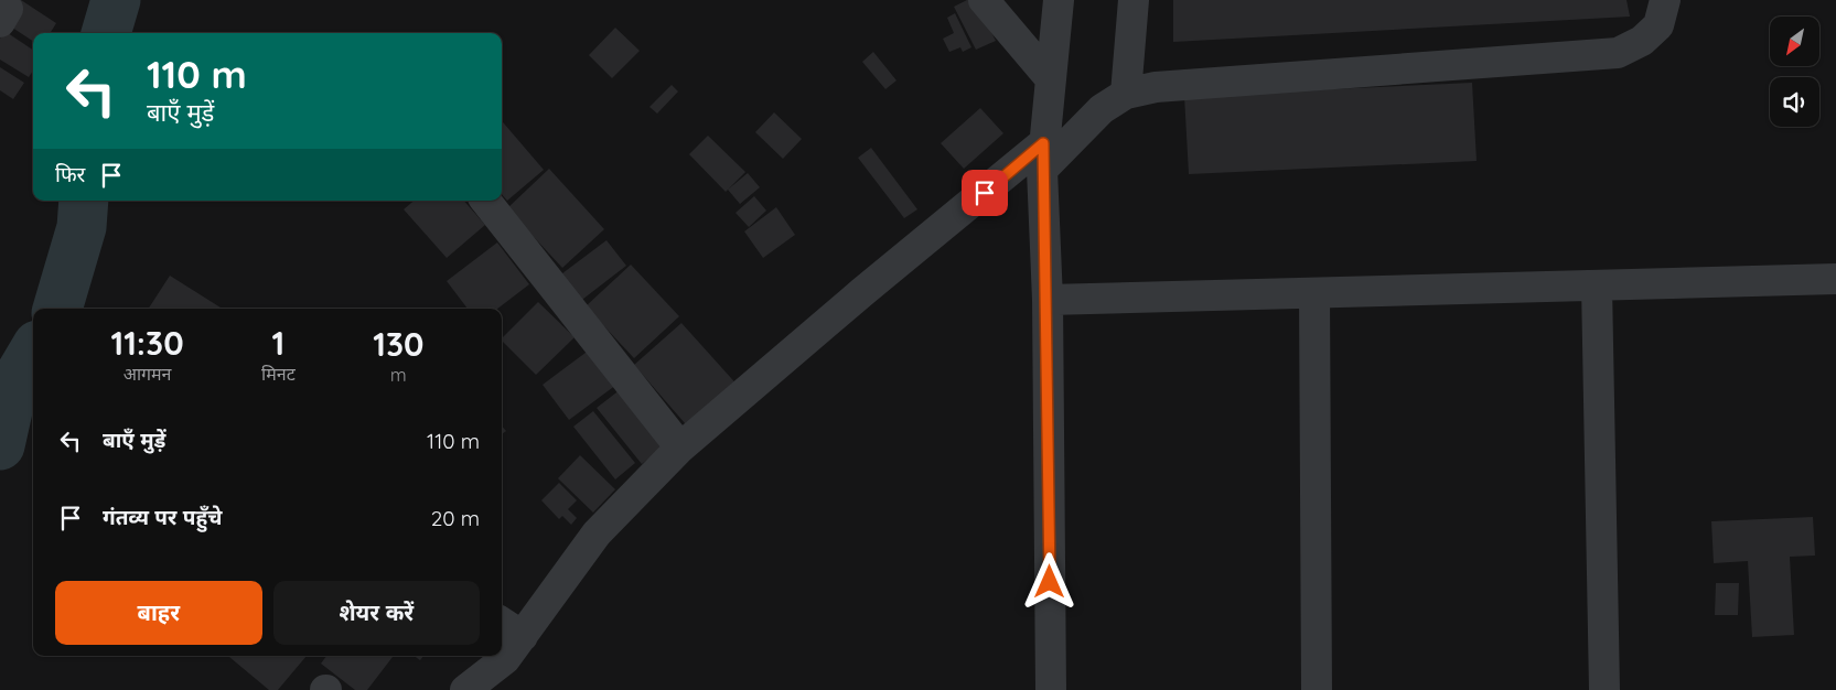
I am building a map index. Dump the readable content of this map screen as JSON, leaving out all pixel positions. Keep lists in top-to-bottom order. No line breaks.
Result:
{"north":"bottom left","page":{"turn":["110 m","बाएँ मुड़ें"],"then":"फिर","eta":["11:30","आगमन","1","मिनट","130","m"],"list":[{"name":"बाएँ मुड़ें","value":"110 m"},{"name":"गंतव्य पर पहुँचे","value":"20 m"}],"buttons":["बाहर","शेयर करें"]}}
